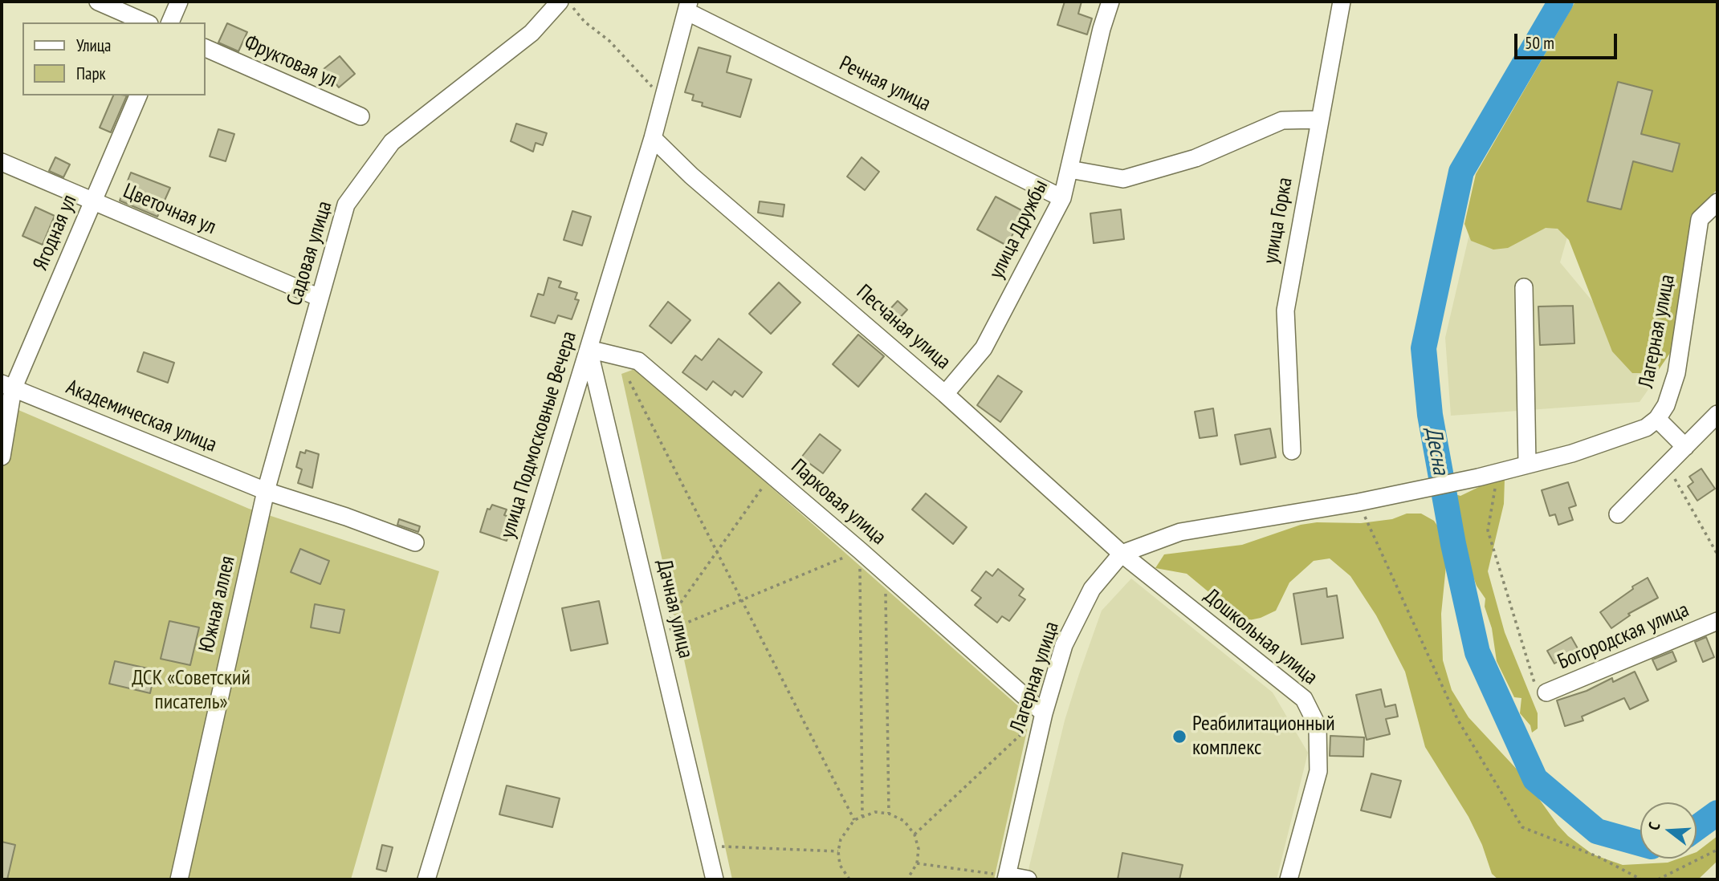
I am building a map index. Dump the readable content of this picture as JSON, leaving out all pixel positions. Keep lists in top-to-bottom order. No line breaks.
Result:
{"streets":{"street":["Фруктовая ул","Речная улица","Цветочная ул","улица Горка","улица Дружбы","Ягодная ул","Садовая улица","Песчаная улица","Лагерная улица","Академическая улица","улица Подмосковные Вечера","Парковая улица","Южная аллея","Дачная улица","Богородская улица","Дошкольная улица"]},"crossings":[["Речная улица","улица Дружбы"],["Речная улица","улица Подмосковные Вечера"],["Цветочная ул","Ягодная ул"],["Цветочная ул","Садовая улица"],["улица Дружбы","Песчаная улица"],["Ягодная ул","Академическая улица"],["Садовая улица","Академическая улица"],["Садовая улица","Южная аллея"],["Песчаная улица","Лагерная улица"],["Песчаная улица","улица Подмосковные Вечера"],["Песчаная улица","Дошкольная улица"],["Лагерная улица","Парковая улица"],["Лагерная улица","Дошкольная улица"],["Академическая улица","Южная аллея"],["улица Подмосковные Вечера","Парковая улица"],["улица Подмосковные Вечера","Дачная улица"],["Парковая улица","Дачная улица"]],"water":["Десна"],"parks":["ДСК «Советский писатель»"],"places":["Реабилитационный комплекс"],"legend":["Улица","Парк"],"scale_bar":"50 m","north":"left"}
